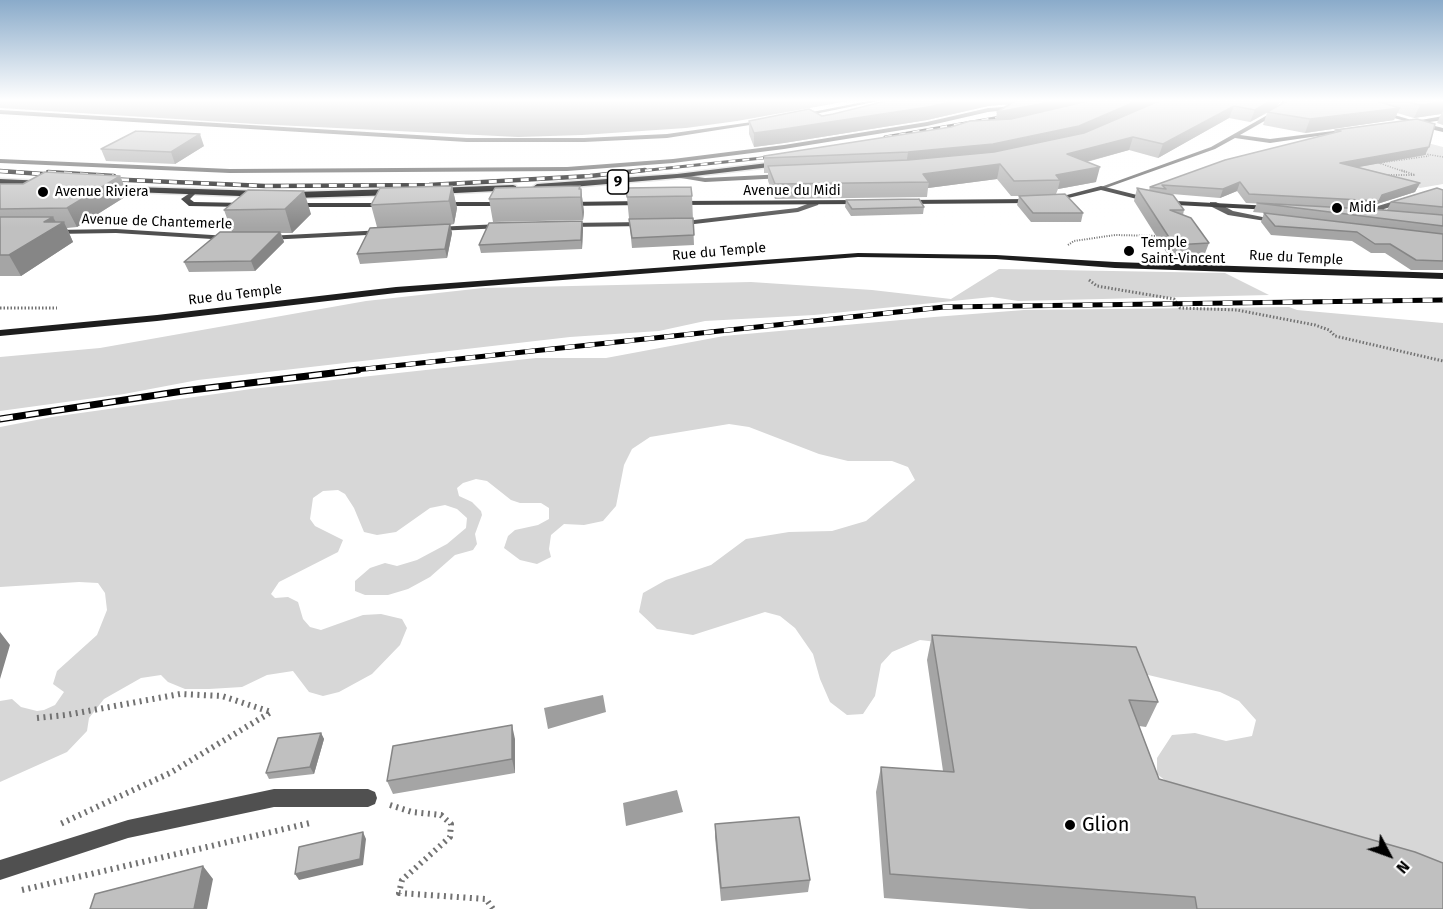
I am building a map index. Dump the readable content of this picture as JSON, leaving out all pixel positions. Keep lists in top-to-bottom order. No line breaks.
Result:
{"streets":{"main road":["9"],"street":["Avenue du Midi","Avenue de Chantemerle","Rue du Temple"]},"places":["Avenue Riviera","Midi","Temple Saint-Vincent","Glion"],"north":"bottom right"}
